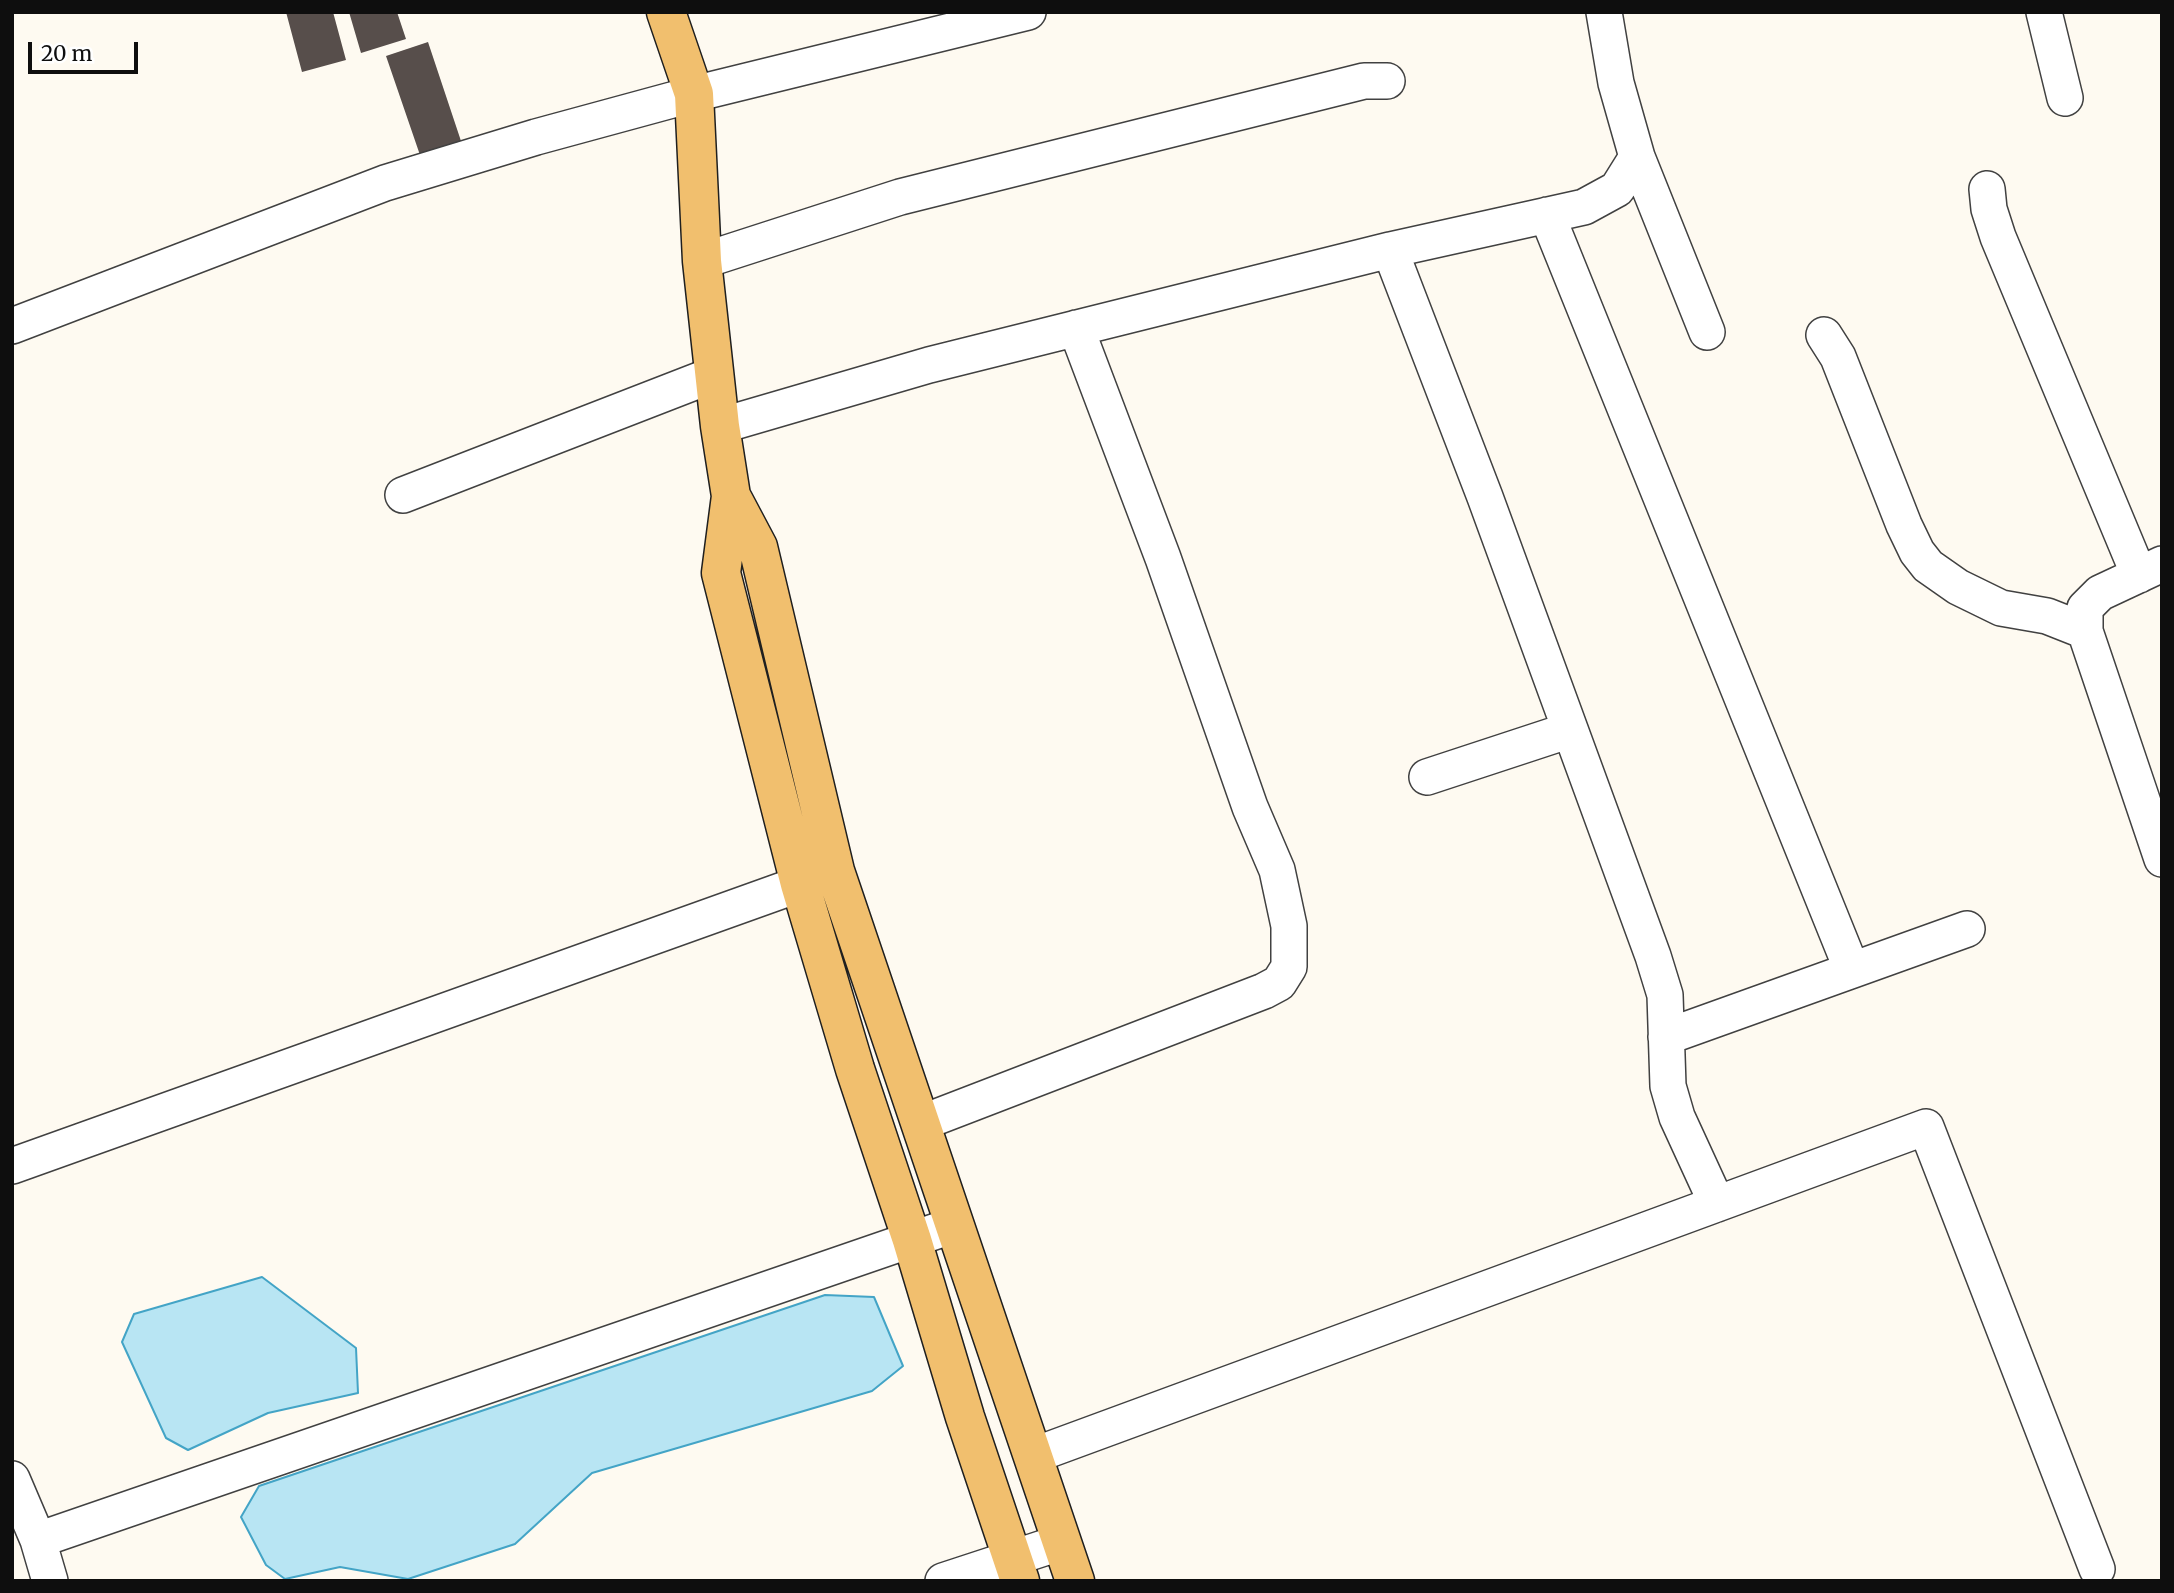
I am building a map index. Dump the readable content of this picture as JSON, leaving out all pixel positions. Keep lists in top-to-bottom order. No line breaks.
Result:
{"scale_bar":"20 m"}
